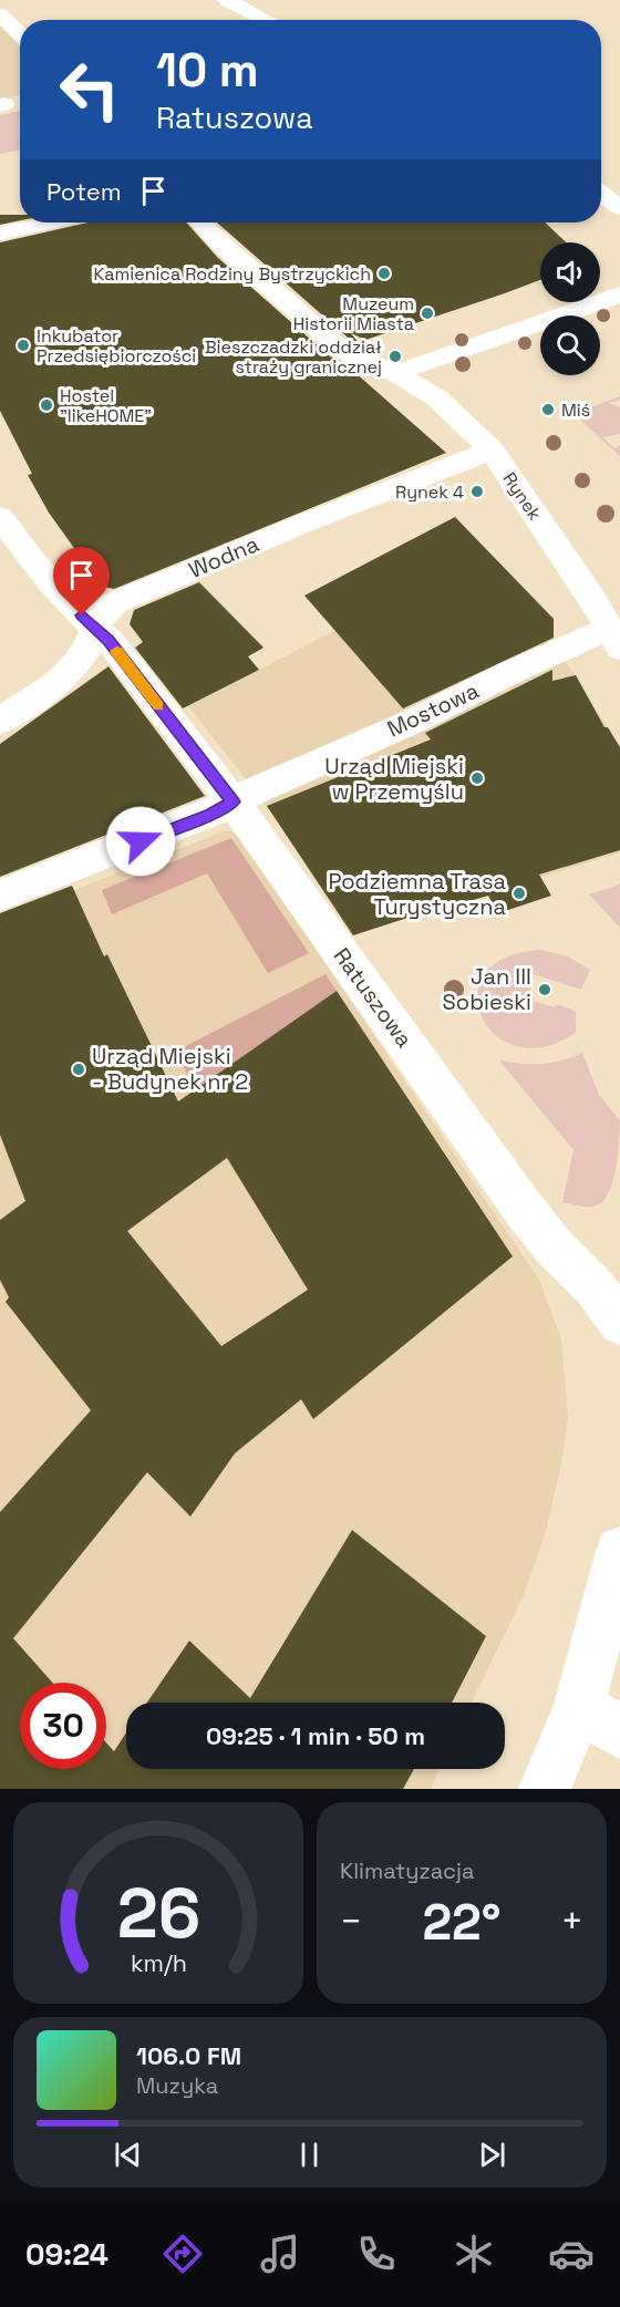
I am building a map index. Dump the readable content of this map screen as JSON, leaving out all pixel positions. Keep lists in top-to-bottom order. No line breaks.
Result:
{"streets":{"street":["Rynek","Wodna","Mostowa","Ratuszowa"]},"crossings":[["Rynek","Wodna"],["Rynek","Mostowa"],["Wodna","Ratuszowa"],["Mostowa","Ratuszowa"]],"places":["Kamienica Rodziny Bystrzyckich","Muzeum Historii Miasta","Inkubator Przedsiębiorczości","Bieszczadzki oddział straży granicznej","Hostel \"likeHOME\"","Miś","Rynek 4","Urząd Miejski w Przemyślu","Podziemna Trasa Turystyczna","Jan III Sobieski","Urząd Miejski - Budynek nr 2"],"page":{"turn":["10 m","Ratuszowa"],"then":"Potem","limit":"30","trip":"09:25 · 1 min · 50 m","tile":"Klimatyzacja","heat":["−","22°","+"],"song":["106.0 FM","Muzyka"],"tabs":"09:24","gauge":["26","km/h"]}}
